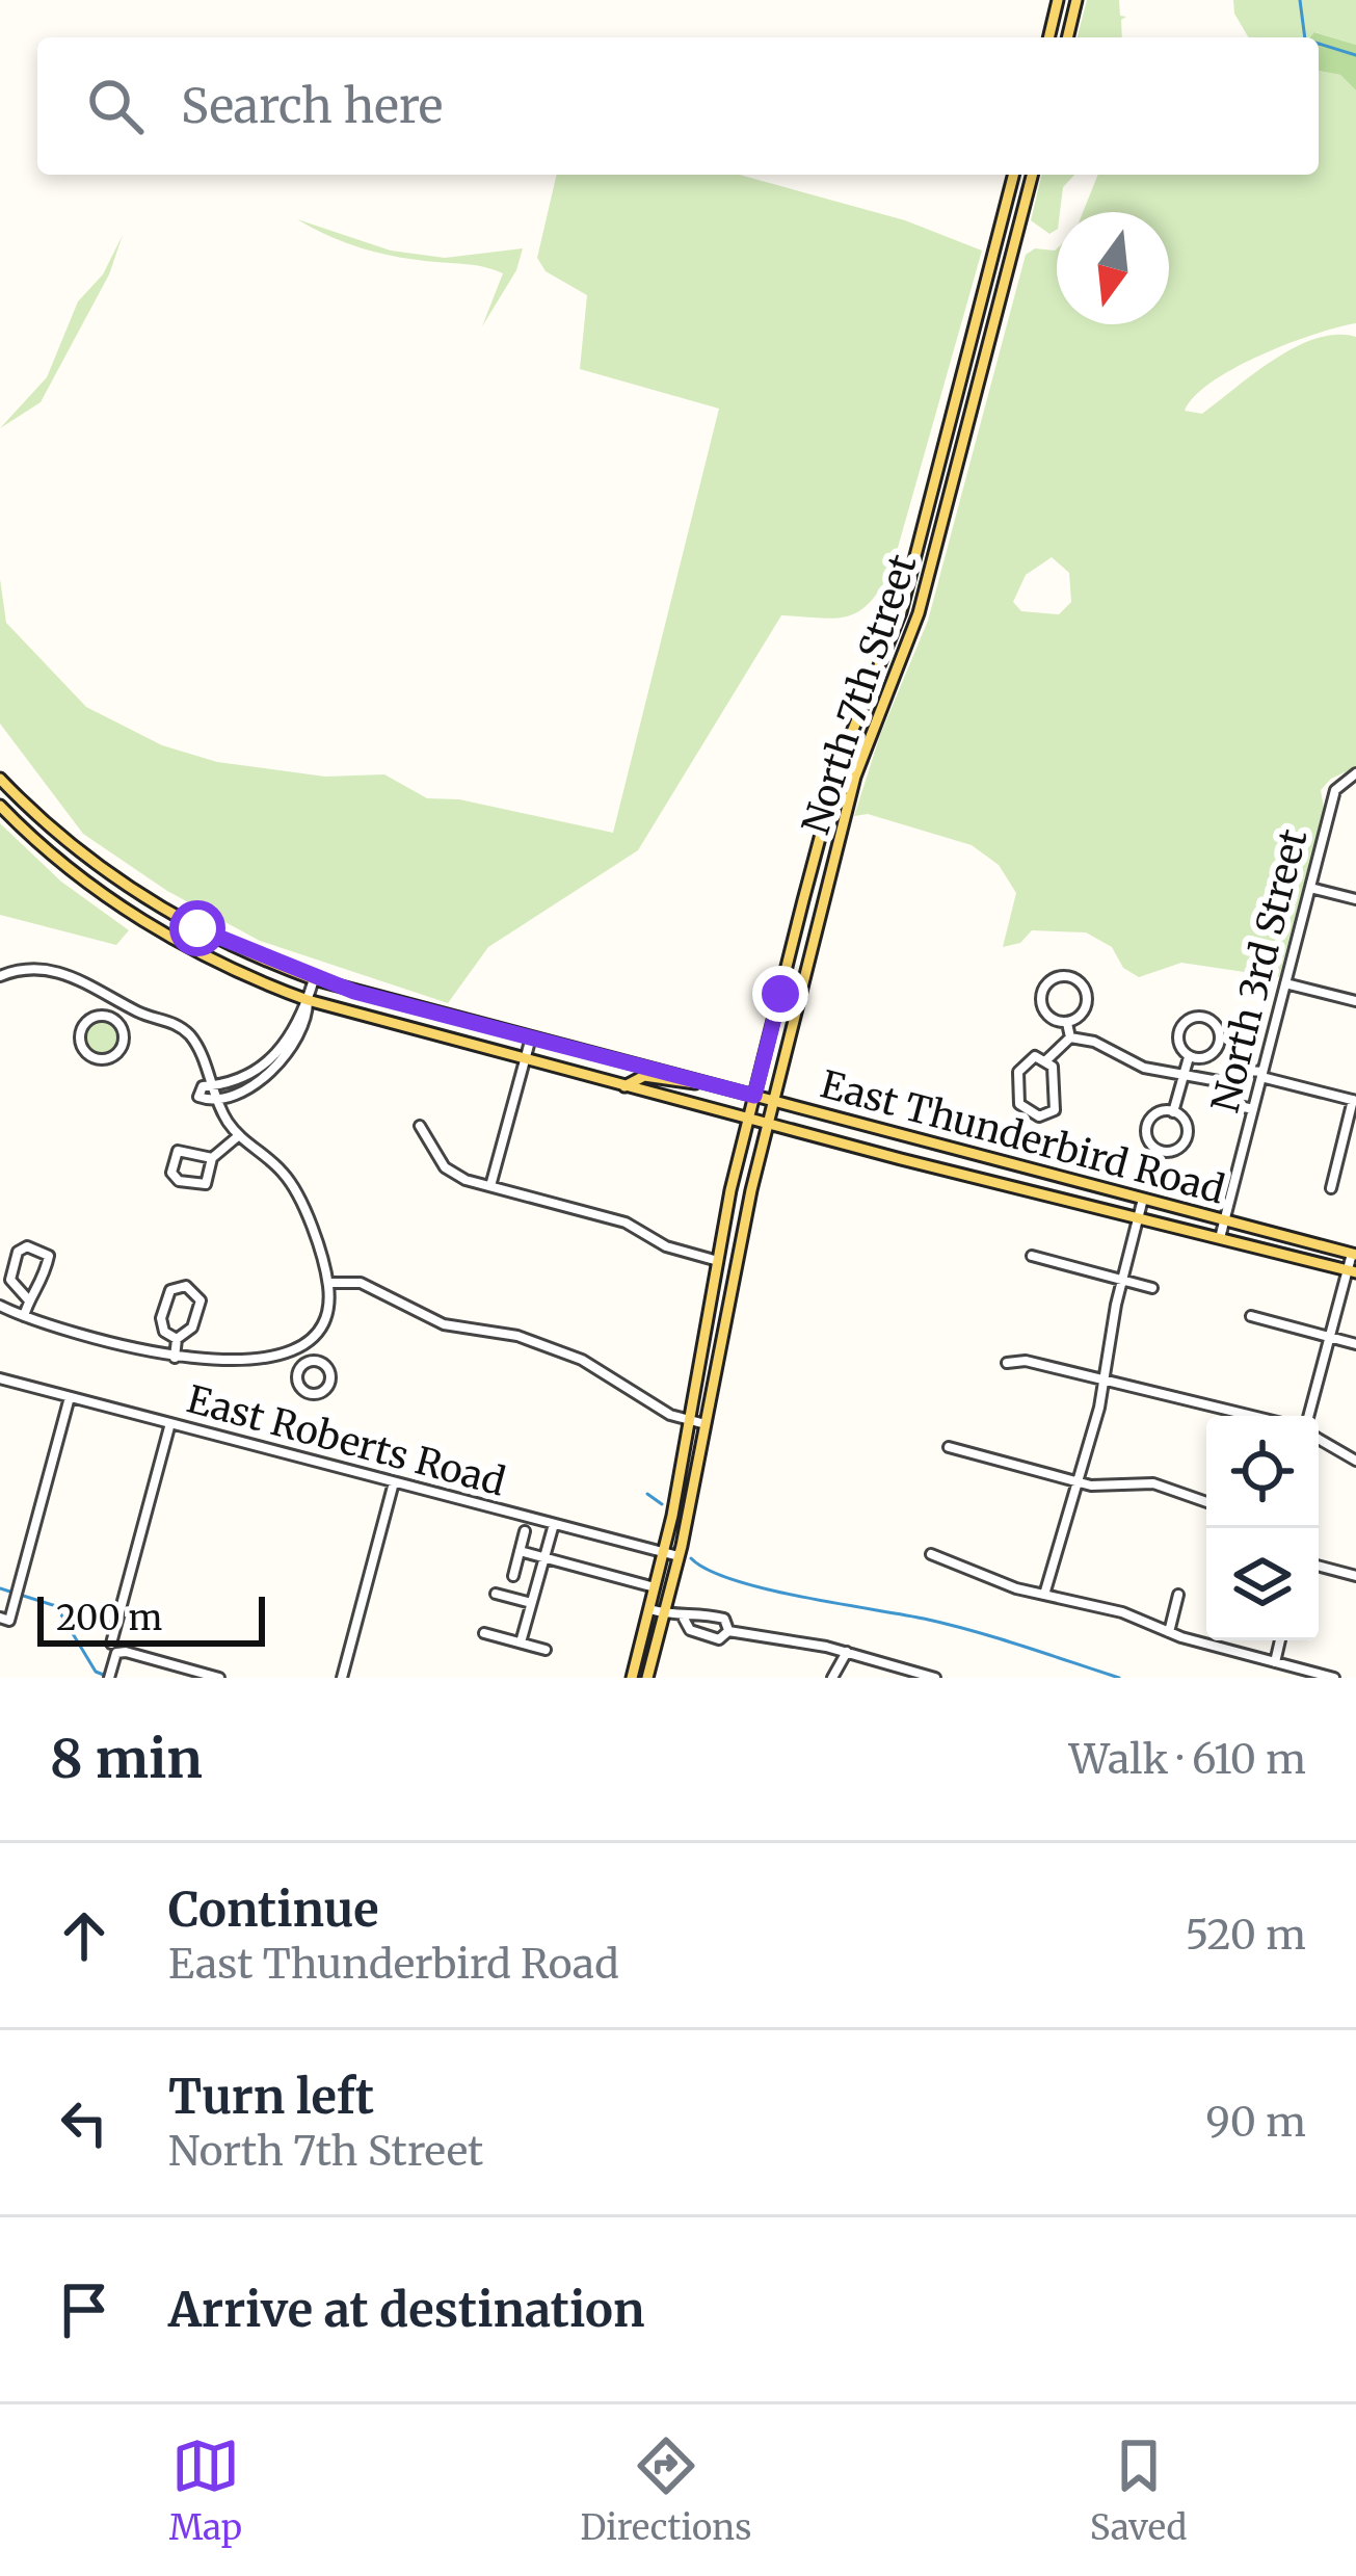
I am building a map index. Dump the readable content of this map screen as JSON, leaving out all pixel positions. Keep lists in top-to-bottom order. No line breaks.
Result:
{"streets":{"main road":["North 7th Street","East Thunderbird Road"],"street":["North 3rd Street","East Roberts Road"]},"crossings":[["North 7th Street","East Thunderbird Road"],["North 7th Street","East Roberts Road"],["North 3rd Street","East Thunderbird Road"]],"scale_bar":"200 m","north":"bottom","page":{"search":"Search here","scale":"200 m","heading":["8 min","Walk · 610 m"],"list":[["Continue","East Thunderbird Road","520 m"],["Turn left","North 7th Street","90 m"],"Arrive at destination"],"nav":["Map","Directions","Saved"]}}
